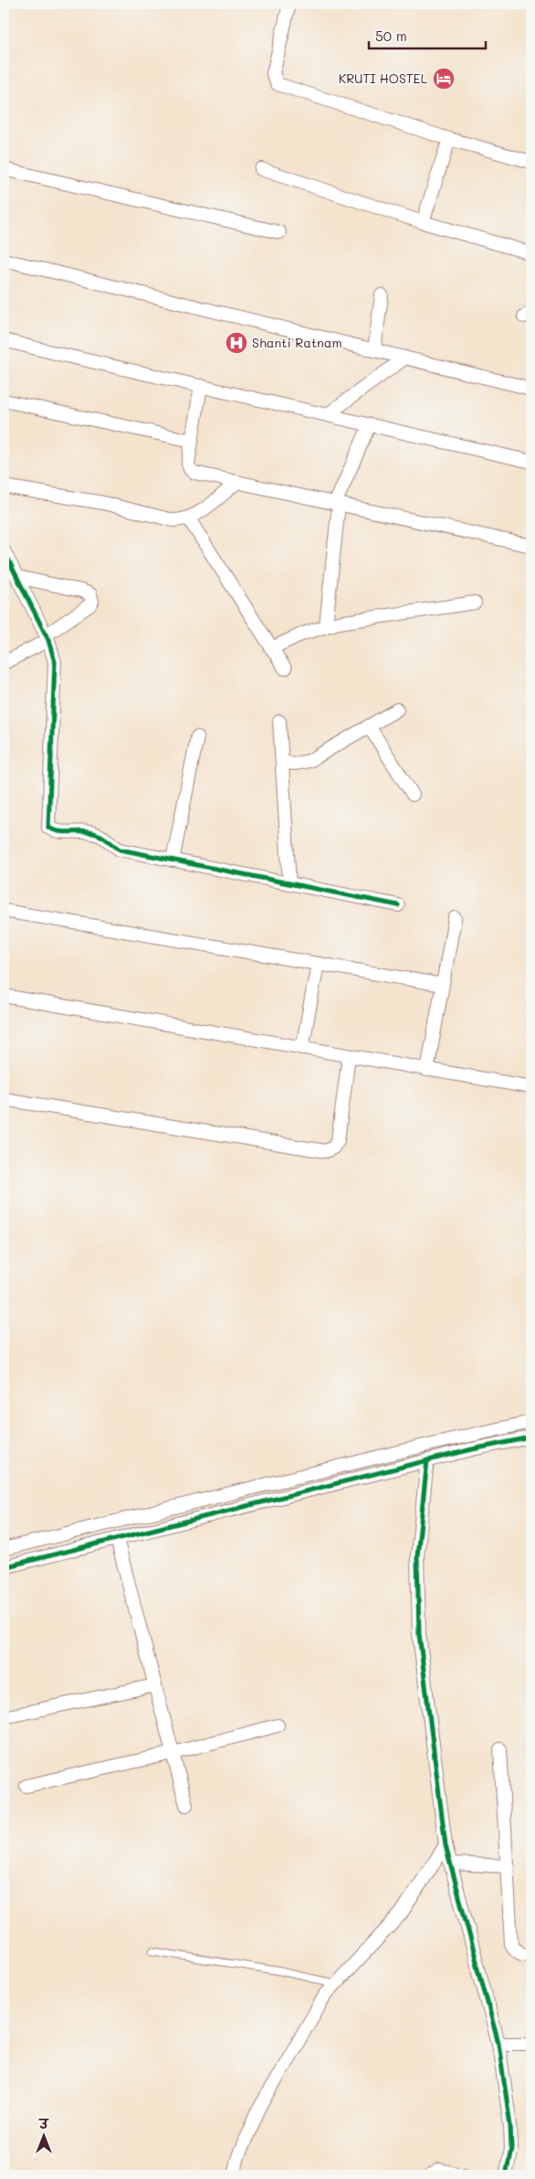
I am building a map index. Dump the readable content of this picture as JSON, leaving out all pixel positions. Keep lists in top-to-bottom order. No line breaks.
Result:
{"places":{"hotel":["KRUTI HOSTEL"],"hospital":["Shanti Ratnam"]},"scale_bar":"50 m","north":"top"}
